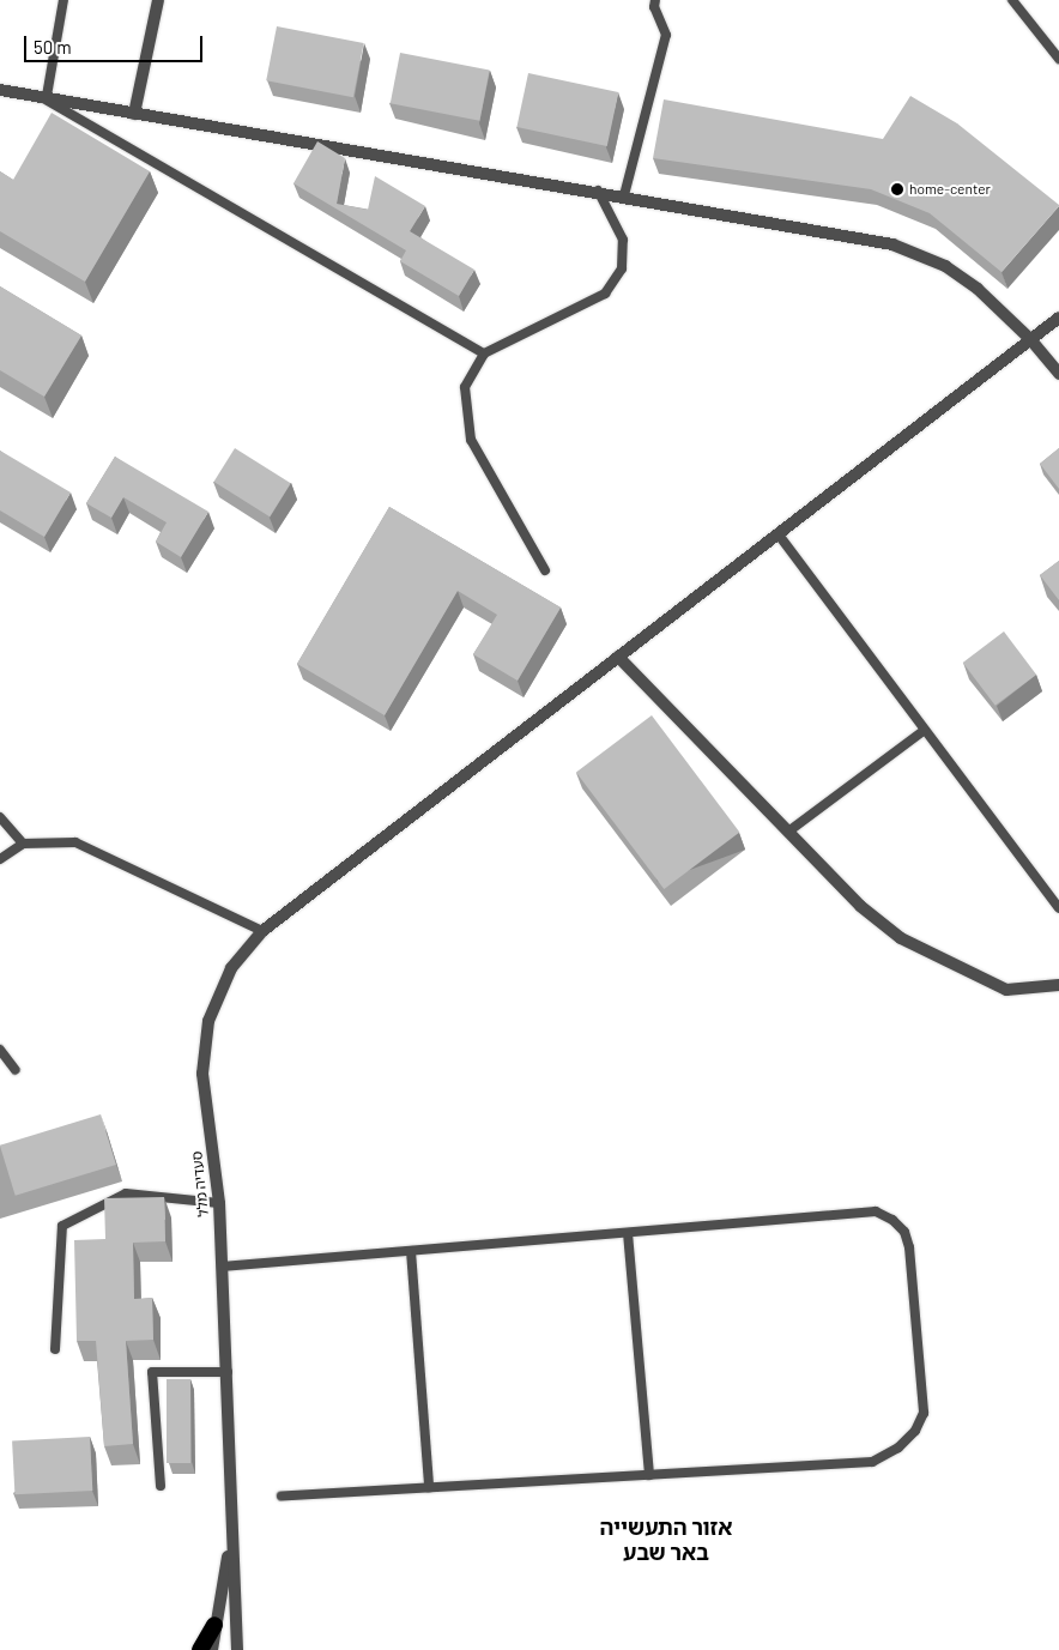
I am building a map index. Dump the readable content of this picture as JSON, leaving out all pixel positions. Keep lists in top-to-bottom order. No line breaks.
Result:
{"streets":{"street":["סעדיה מלל"]},"districts":["אזור התעשייה באר שבע"],"places":["home-center"],"scale_bar":"50 m"}
